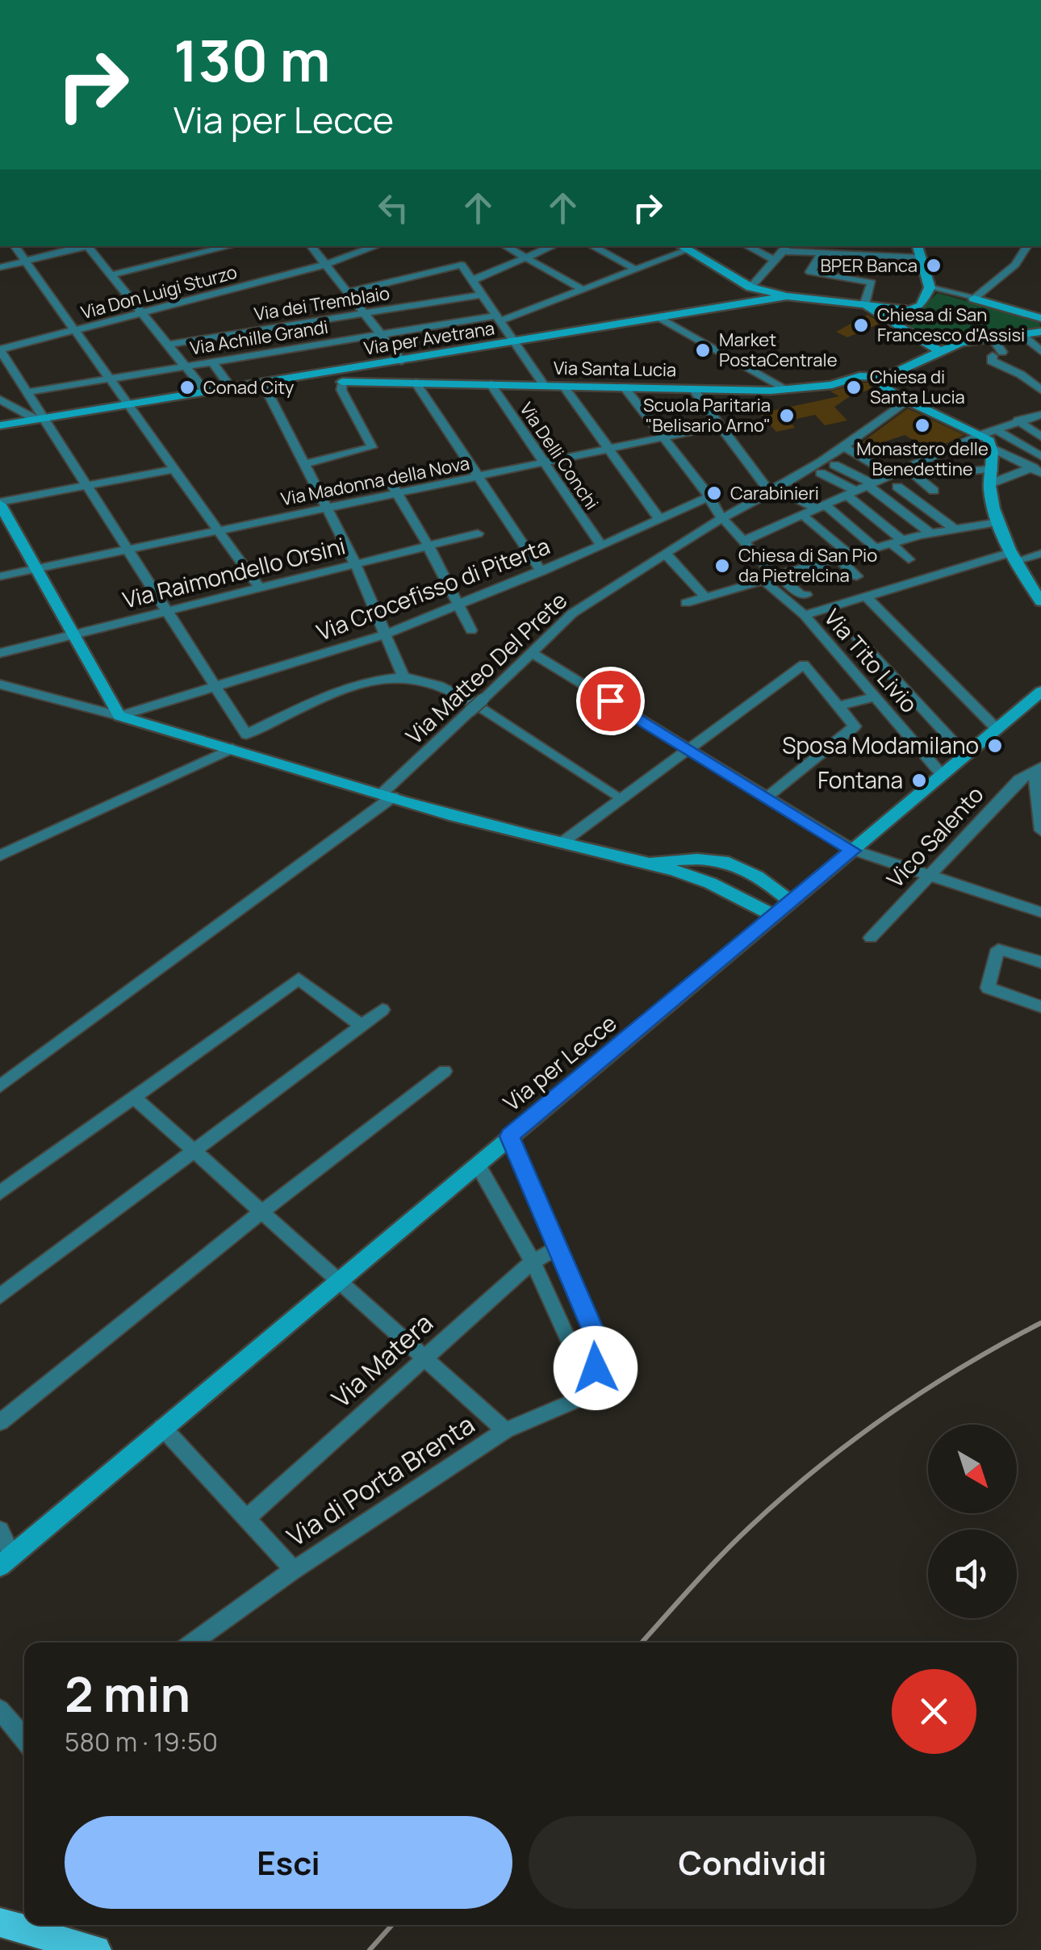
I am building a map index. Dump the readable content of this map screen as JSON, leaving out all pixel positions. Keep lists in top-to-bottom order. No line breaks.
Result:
{"streets":{"street":["Via Don Luigi Sturzo","Via dei Tremblaio","Via Achille Grandi","Via per Avetrana","Via Santa Lucia","Via Delli Conchi","Via Madonna della Nova","Via Raimondello Orsini","Via Crocefisso di Piterta","Via Tito Livio","Via Matteo Del Prete","Vico Salento","Via per Lecce","Via Matera","Via di Porta Brenta"]},"crossings":[["Via per Avetrana","Via Santa Lucia"],["Via Santa Lucia","Via Delli Conchi"],["Via Delli Conchi","Via Madonna della Nova"],["Via Delli Conchi","Via Crocefisso di Piterta"],["Via Tito Livio","Via per Lecce"]],"places":["BPER Banca","Chiesa di San Francesco d'Assisi","Market PostaCentrale","Conad City","Chiesa di Santa Lucia","Scuola Paritaria \"Belisario Arno\"","Monastero delle Benedettine","Carabinieri","Chiesa di San Pio da Pietrelcina","Sposa Modamilano","Fontana"],"north":"bottom right","page":{"turn":["130 m","Via per Lecce"],"heading":["2 min","580 m · 19:50"],"buttons":["Esci","Condividi"]}}
